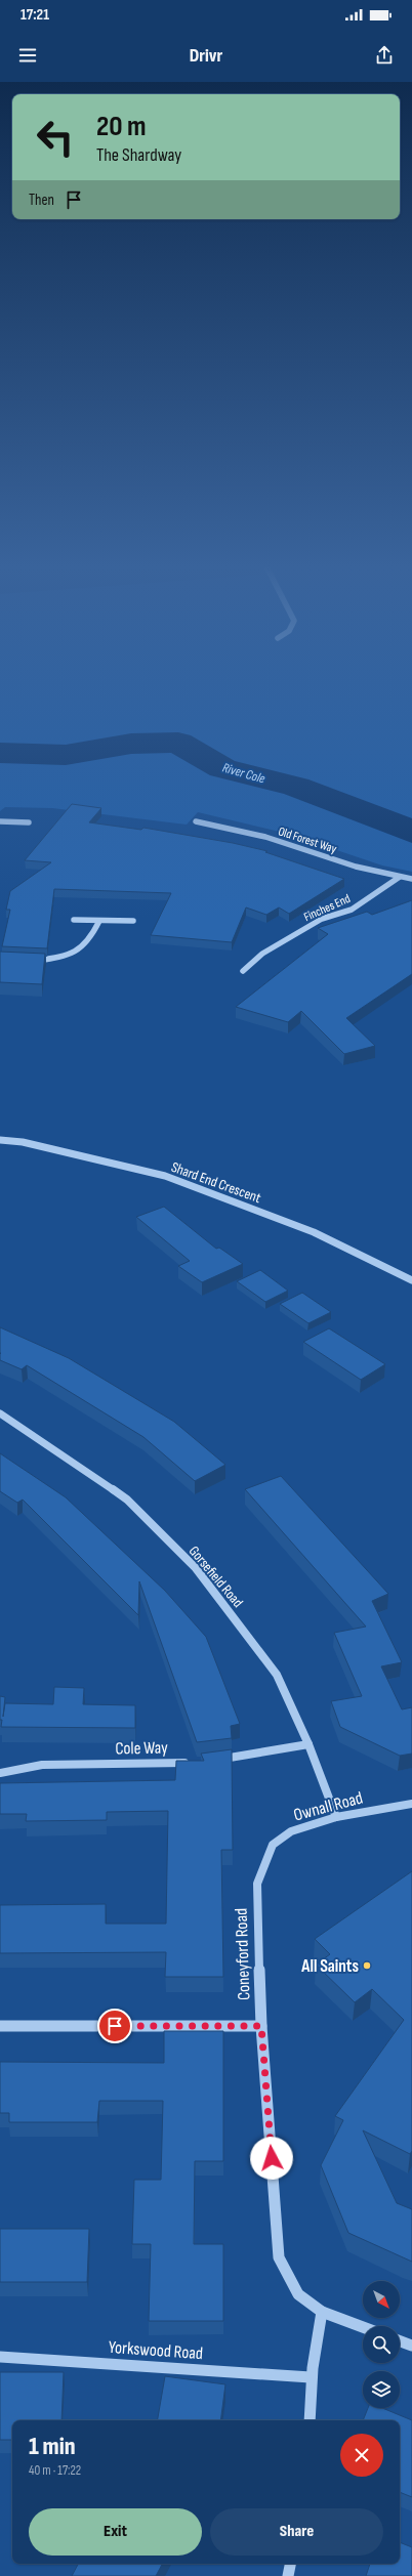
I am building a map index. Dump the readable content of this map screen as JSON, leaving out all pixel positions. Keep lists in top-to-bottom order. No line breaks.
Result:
{"streets":{"street":["Old Forest Way","Finches End","Shard End Crescent","Gorsefield Road","Cole Way","Ownall Road","Coneyford Road","Yorkswood Road"]},"crossings":[["Old Forest Way","Finches End"],["Gorsefield Road","Ownall Road"],["Ownall Road","Coneyford Road"]],"water":["River Cole"],"places":["All Saints"],"north":"bottom right","page":{"status":"17:21","header":"Drivr","turn":["20 m","The Shardway"],"then":"Then","heading":["1 min","40 m · 17:22"],"buttons":["Exit","Share"]}}
